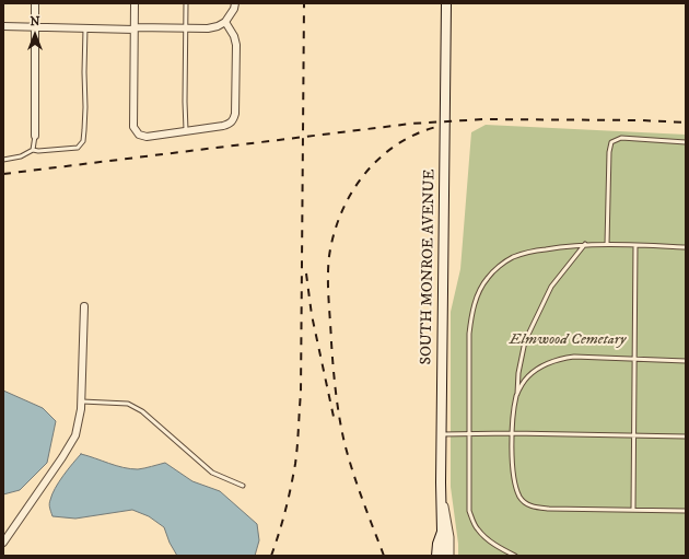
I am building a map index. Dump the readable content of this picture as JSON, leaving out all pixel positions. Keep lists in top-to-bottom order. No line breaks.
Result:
{"streets":{"main road":["SOUTH MONROE AVENUE"]},"parks":["Elmwood Cemetary"],"north":"top"}
